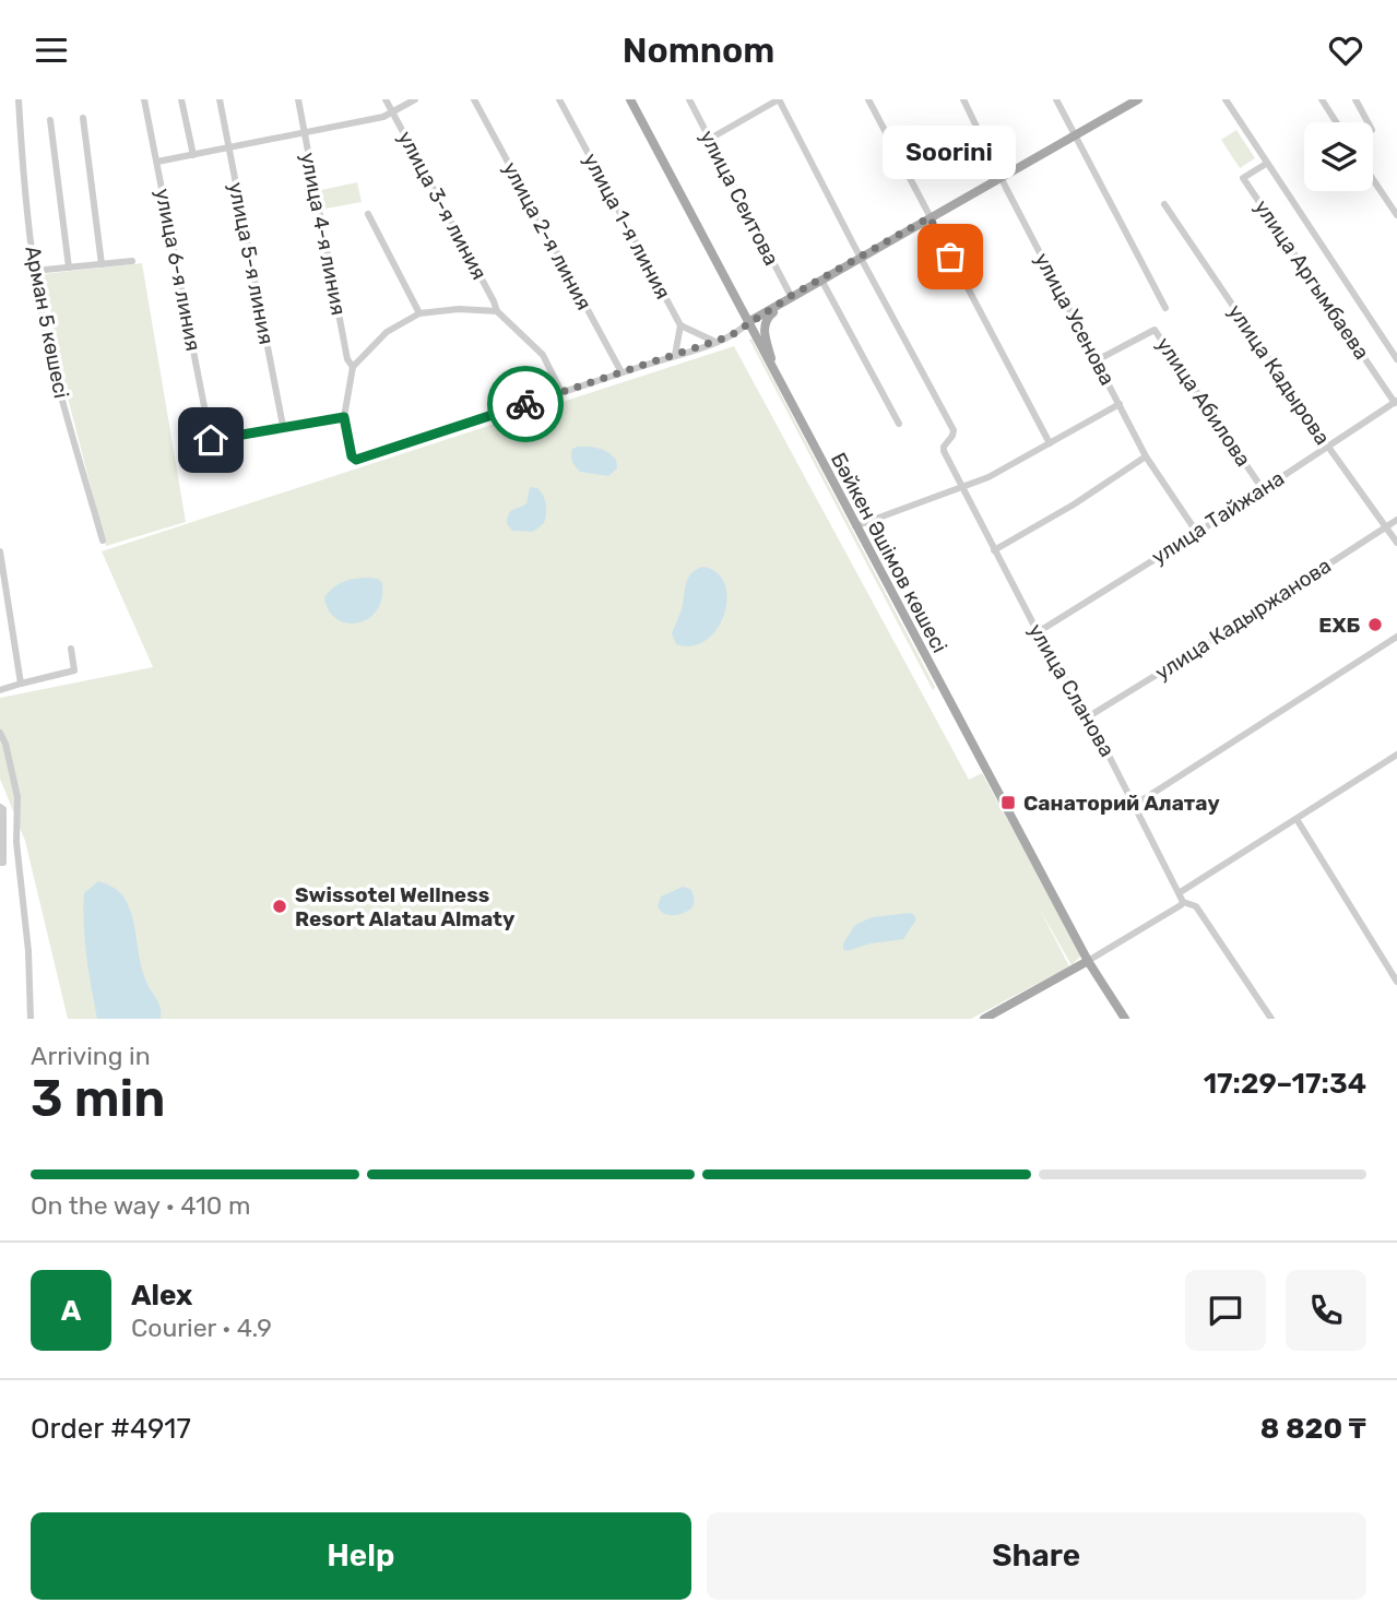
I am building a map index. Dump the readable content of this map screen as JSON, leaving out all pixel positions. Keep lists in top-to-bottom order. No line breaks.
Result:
{"streets":{"main road":["Бәйкен Әшімов көшесі"],"street":["улица Сеитова","улица 3-я линия","улица 1-я линия","улица 4-я линия","улица 2-я линия","улица 5-я линия","улица 6-я линия","улица Аргымбаева","улица Усенова","Арман 5 көшесі","улица Кадырова","улица Абилова","улица Тайжана","улица Кадыржанова","улица Сланова"]},"crossings":[["улица 5-я линия","улица 6-я линия"],["улица Аргымбаева","улица Тайжана"],["улица Усенова","улица Абилова"],["улица Усенова","улица Тайжана"],["улица Кадырова","улица Тайжана"],["улица Кадырова","улица Кадыржанова"],["улица Абилова","улица Тайжана"],["улица Тайжана","улица Сланова"],["улица Кадыржанова","улица Сланова"]],"places":{"other":["Soorini","ЕХБ","Swissotel Wellness Resort Alatau Almaty"],"transit":["Санаторий Алатау"]},"page":{"header":"Nomnom","bubble":"Soorini","heading":["3 min","Arriving in","17:29–17:34"],"panel":["Alex","Courier · 4.9","Order #4917","8 820 ₸"],"bar":"On the way · 410 m","round":"A","buttons":["Help","Share"]}}
